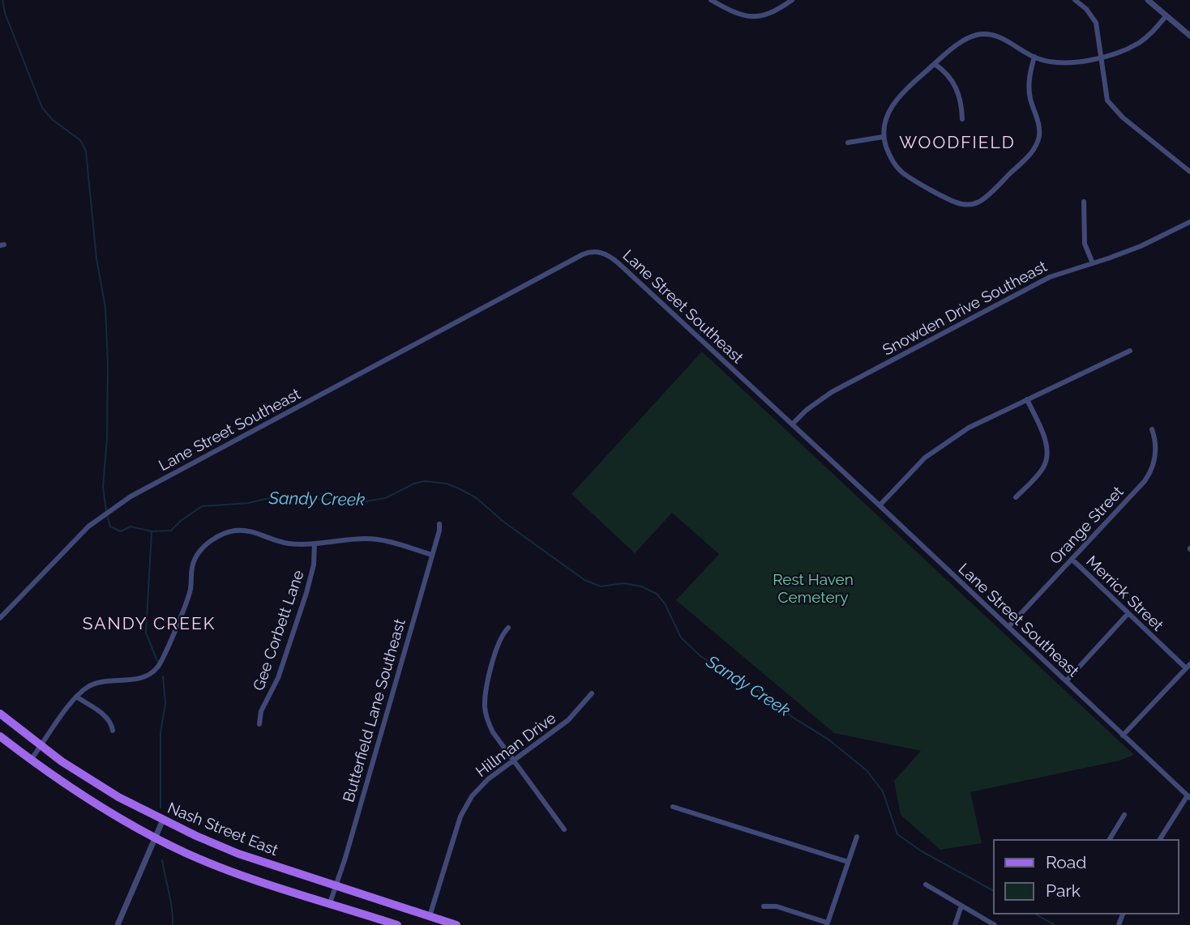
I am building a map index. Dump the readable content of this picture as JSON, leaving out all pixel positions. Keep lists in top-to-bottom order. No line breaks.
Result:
{"streets":{"main road":["Nash Street East"],"street":["Lane Street Southeast","Snowden Drive Southeast","Orange Street","Merrick Street","Gee Corbett Lane","Butterfield Lane Southeast","Hillman Drive"]},"crossings":[["Lane Street Southeast","Snowden Drive Southeast"],["Lane Street Southeast","Orange Street"],["Orange Street","Merrick Street"],["Butterfield Lane Southeast","Nash Street East"],["Hillman Drive","Nash Street East"]],"districts":["WOODFIELD","SANDY CREEK"],"water":["Sandy Creek"],"parks":["Rest Haven Cemetery"],"legend":["Road","Park"]}
